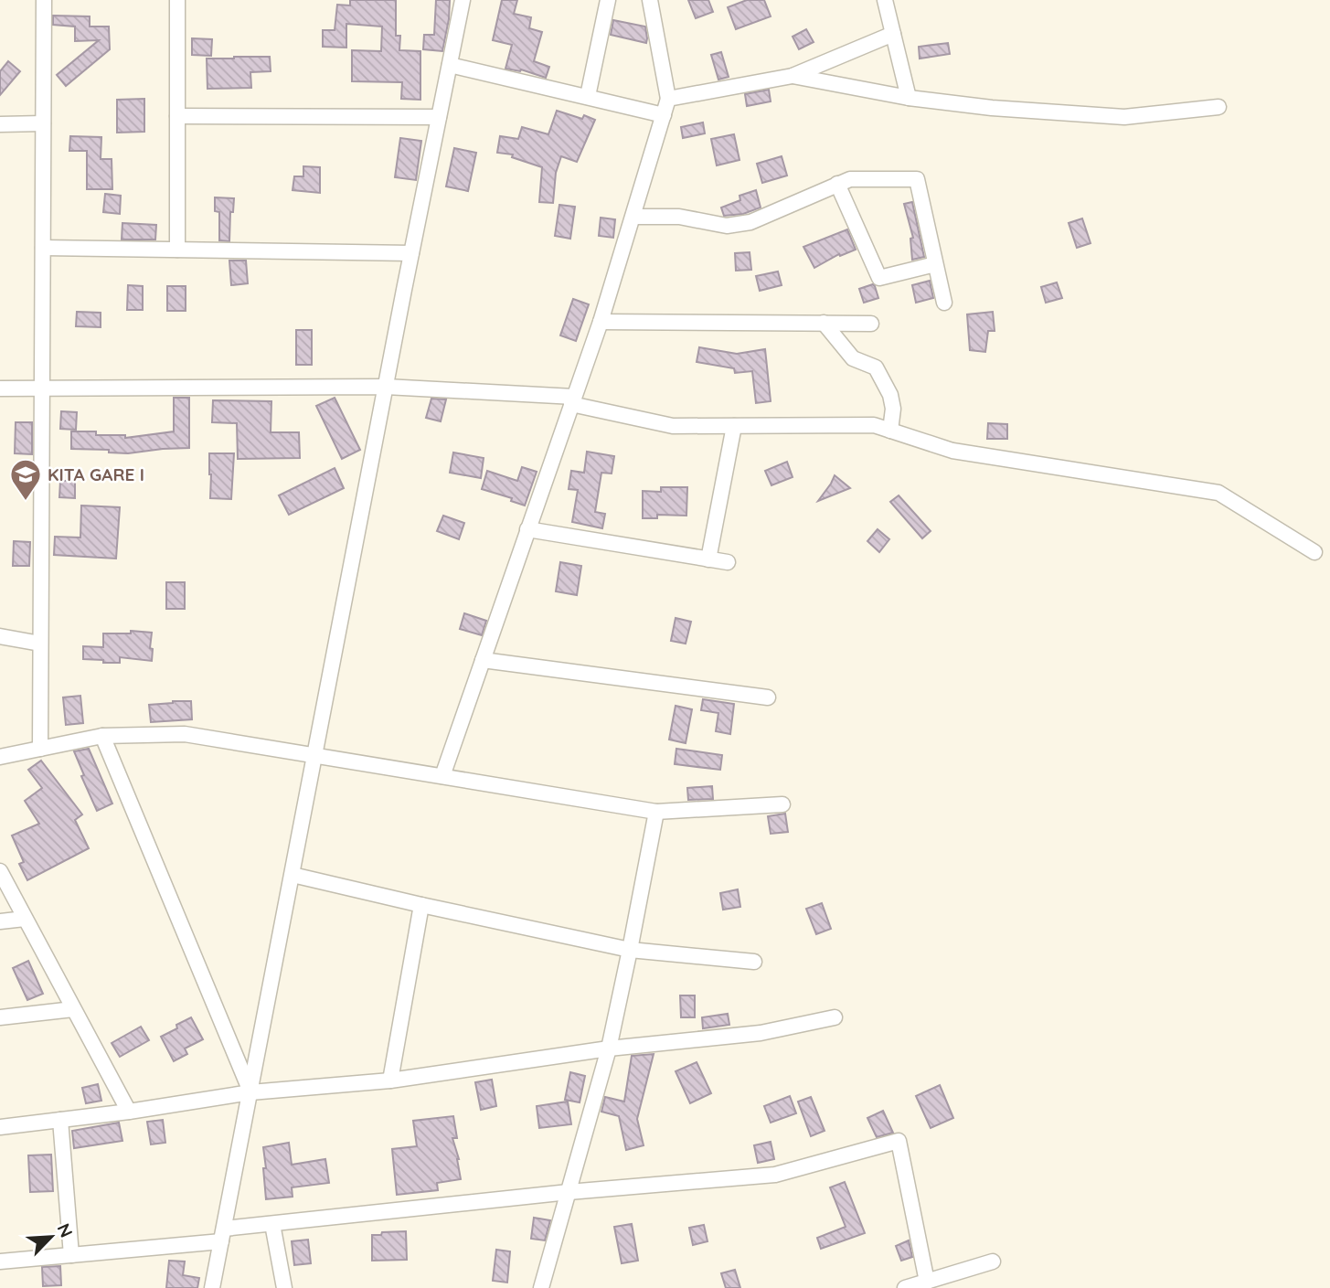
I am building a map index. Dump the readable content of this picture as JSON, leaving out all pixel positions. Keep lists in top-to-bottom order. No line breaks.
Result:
{"places":{"school or university":["KITA GARE I"]},"north":"top right"}
